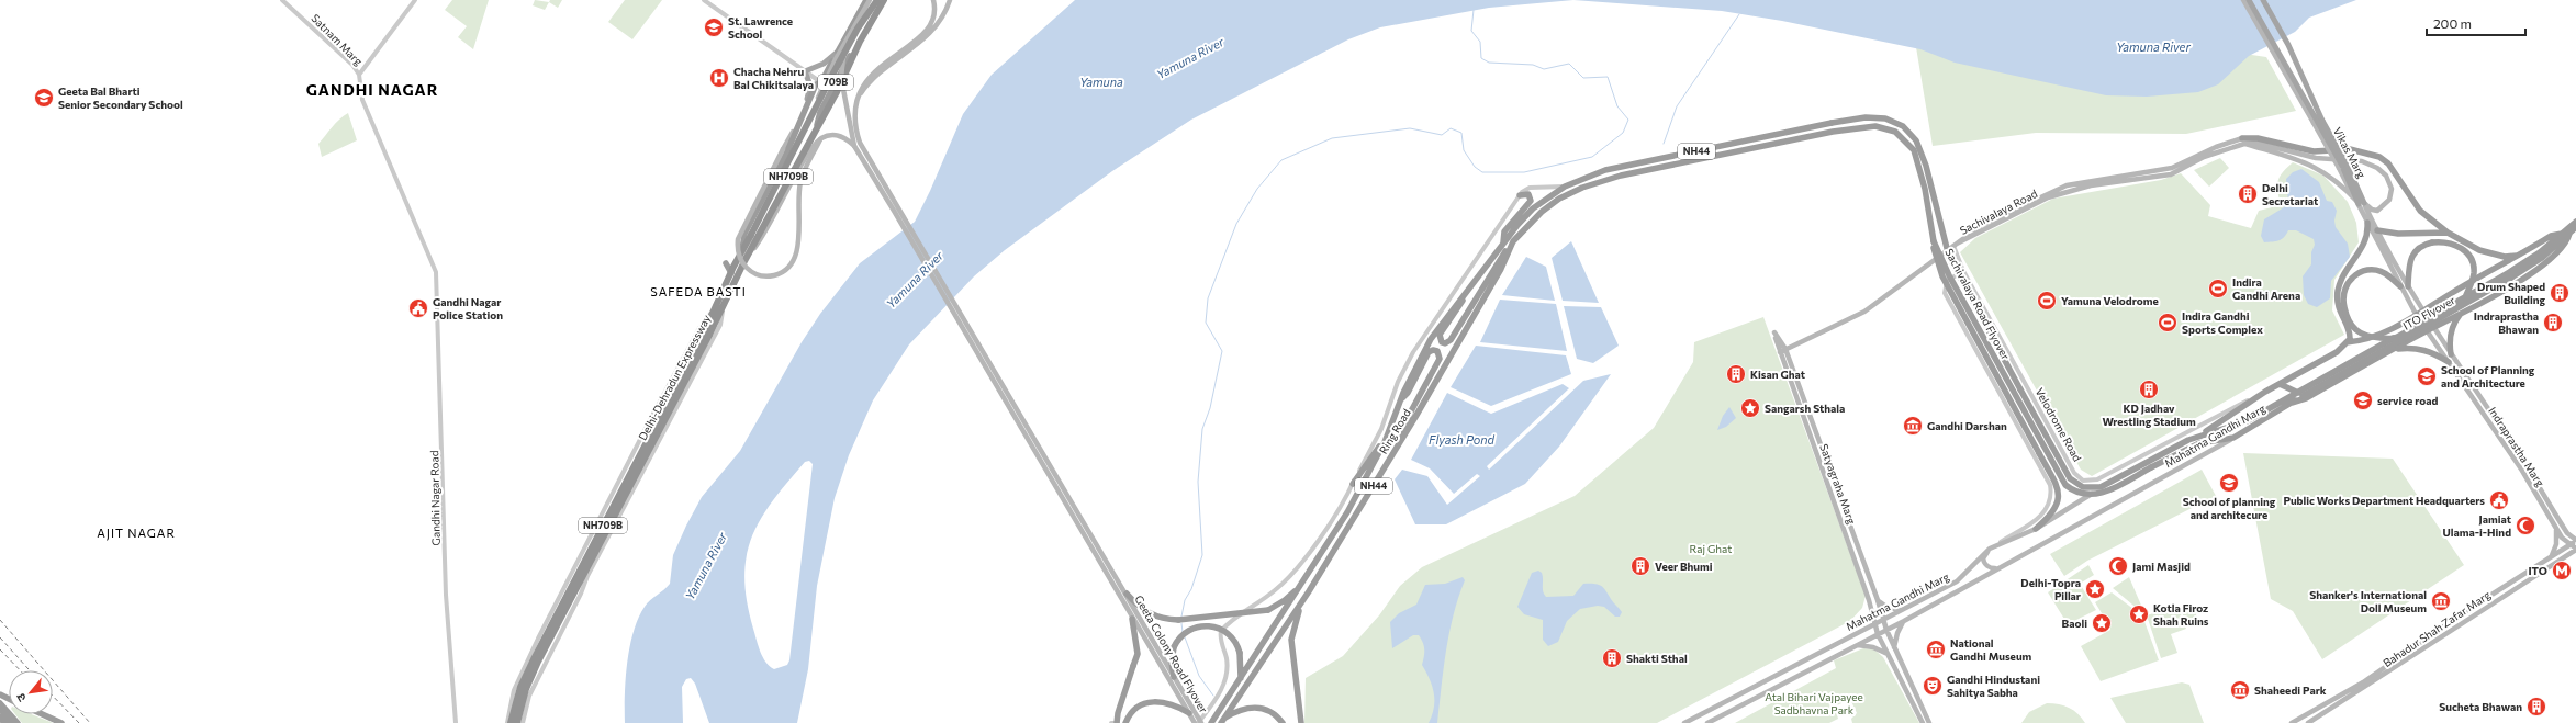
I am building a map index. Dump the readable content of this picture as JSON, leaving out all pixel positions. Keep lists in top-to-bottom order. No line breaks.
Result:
{"streets":{"highway":["709B","NH44","NH709B","Sachivalaya Road Flyover","ITO Flyover","Delhi-Dehradun Expressway","Ring Road","Mahatma Gandhi Marg"],"main road":["Vikas Marg","Sachivalaya Road","Indraprastha Marg","Satyagraha Marg","Bahadur Shah Zafar Marg","Geeta Colony Road Flyover"],"street":["Satnam Marg","Velodrome Road","Gandhi Nagar Road"]},"crossings":[["Satnam Marg","Gandhi Nagar Road"],["709B","Delhi-Dehradun Expressway"],["Vikas Marg","Indraprastha Marg"],["Sachivalaya Road","Velodrome Road"],["Sachivalaya Road","Satyagraha Marg"],["Sachivalaya Road Flyover","Ring Road"],["Sachivalaya Road Flyover","Mahatma Gandhi Marg"],["ITO Flyover","Mahatma Gandhi Marg"],["Mahatma Gandhi Marg","Satyagraha Marg"],["Indraprastha Marg","Bahadur Shah Zafar Marg"]],"districts":["GANDHI NAGAR","SAFEDA BASTI","AJIT NAGAR"],"water":["Yamuna River","Yamuna","Flyash Pond"],"parks":["Raj Ghat","Atal Bihari Vajpayee Sadbhavna Park"],"places":{"school or university":["St. Lawrence School","Geeta Bal Bharti Senior Secondary School","School of Planning and Architecture","service road","School of planning and architecure"],"hospital":["Chacha Nehru Bal Chikitsalaya"],"building":["Delhi Secretariat","Drum Shaped Building","Indraprastha Bhawan","Kisan Ghat","KD Jadhav Wrestling Stadium","Veer Bhumi","Shakti Sthal","Sucheta Bhawan"],"sports":["Indira Gandhi Arena","Yamuna Velodrome","Indira Gandhi Sports Complex"],"public building":["Gandhi Nagar Police Station","Public Works Department Headquarters"],"place":["Sangarsh Sthala","Delhi-Topra Pillar","Kotla Firoz Shah Ruins","Baoli"],"museum":["Gandhi Darshan","Shanker's International Doll Museum","National Gandhi Museum","Shaheedi Park"],"mosque":["Jamiat Ulama-i-Hind","Jami Masjid"],"metro station":["ITO"],"theatre":["Gandhi Hindustani Sahitya Sabha"]},"scale_bar":"200 m","north":"bottom left"}
